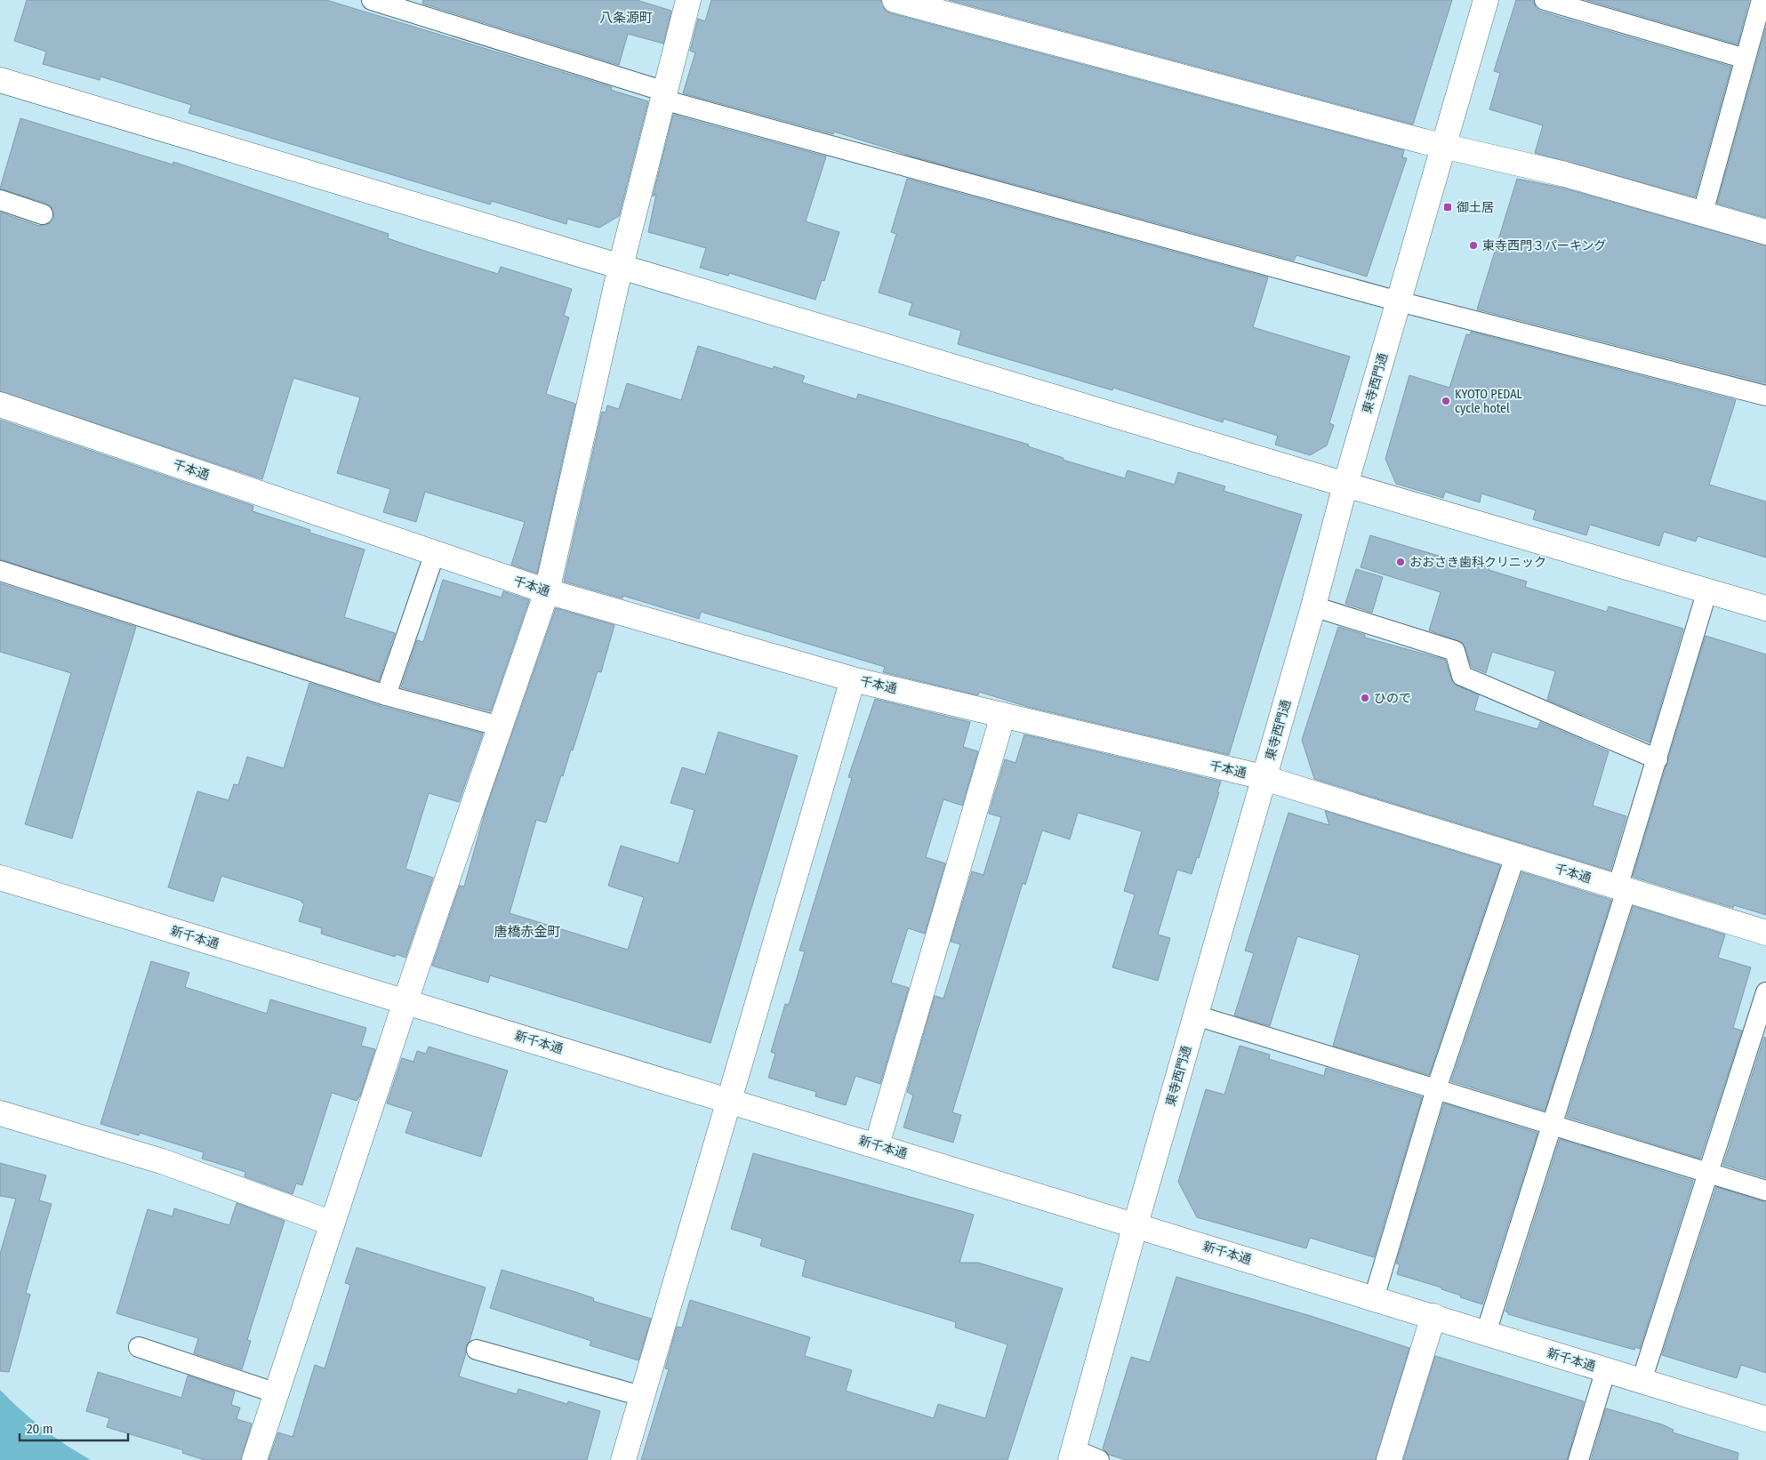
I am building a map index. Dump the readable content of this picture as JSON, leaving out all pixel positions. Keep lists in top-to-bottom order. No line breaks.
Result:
{"streets":{"street":["東寺西門通","千本通","新千本通"]},"crossings":[["東寺西門通","千本通"],["東寺西門通","新千本通"]],"districts":["八条源町","唐橋赤金町"],"places":{"transit":["御土居"],"other":["東寺西門３パーキング","KYOTO PEDAL cycle hotel","おおさき歯科クリニック","ひので"]},"scale_bar":"20 m"}
